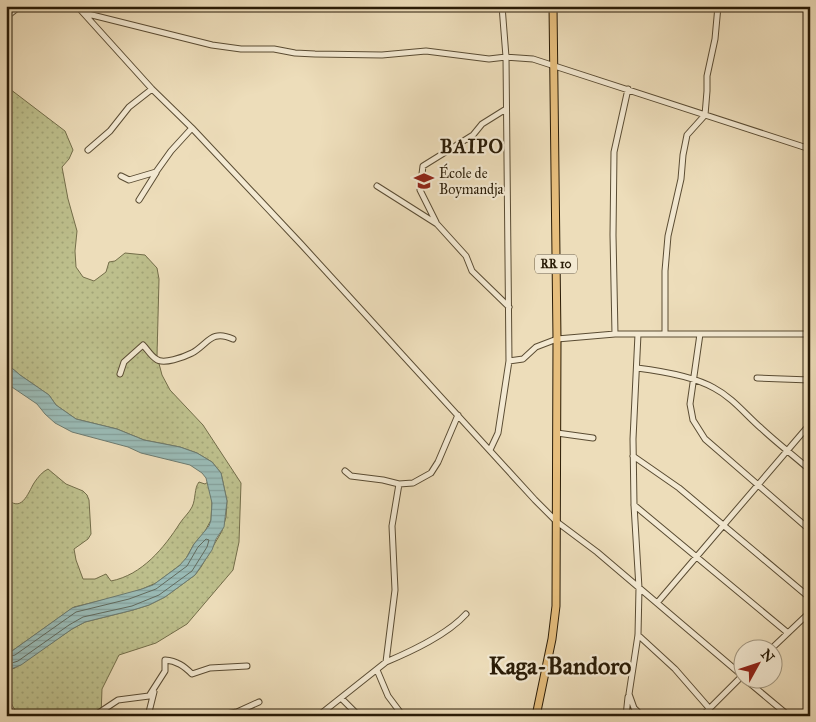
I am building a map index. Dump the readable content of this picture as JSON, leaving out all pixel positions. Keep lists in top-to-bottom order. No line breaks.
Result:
{"streets":{"main road":["RR 10"]},"districts":["BAIPO","Kaga-Bandoro"],"places":{"school or university":["École de Boymandja"]},"north":"top right"}
